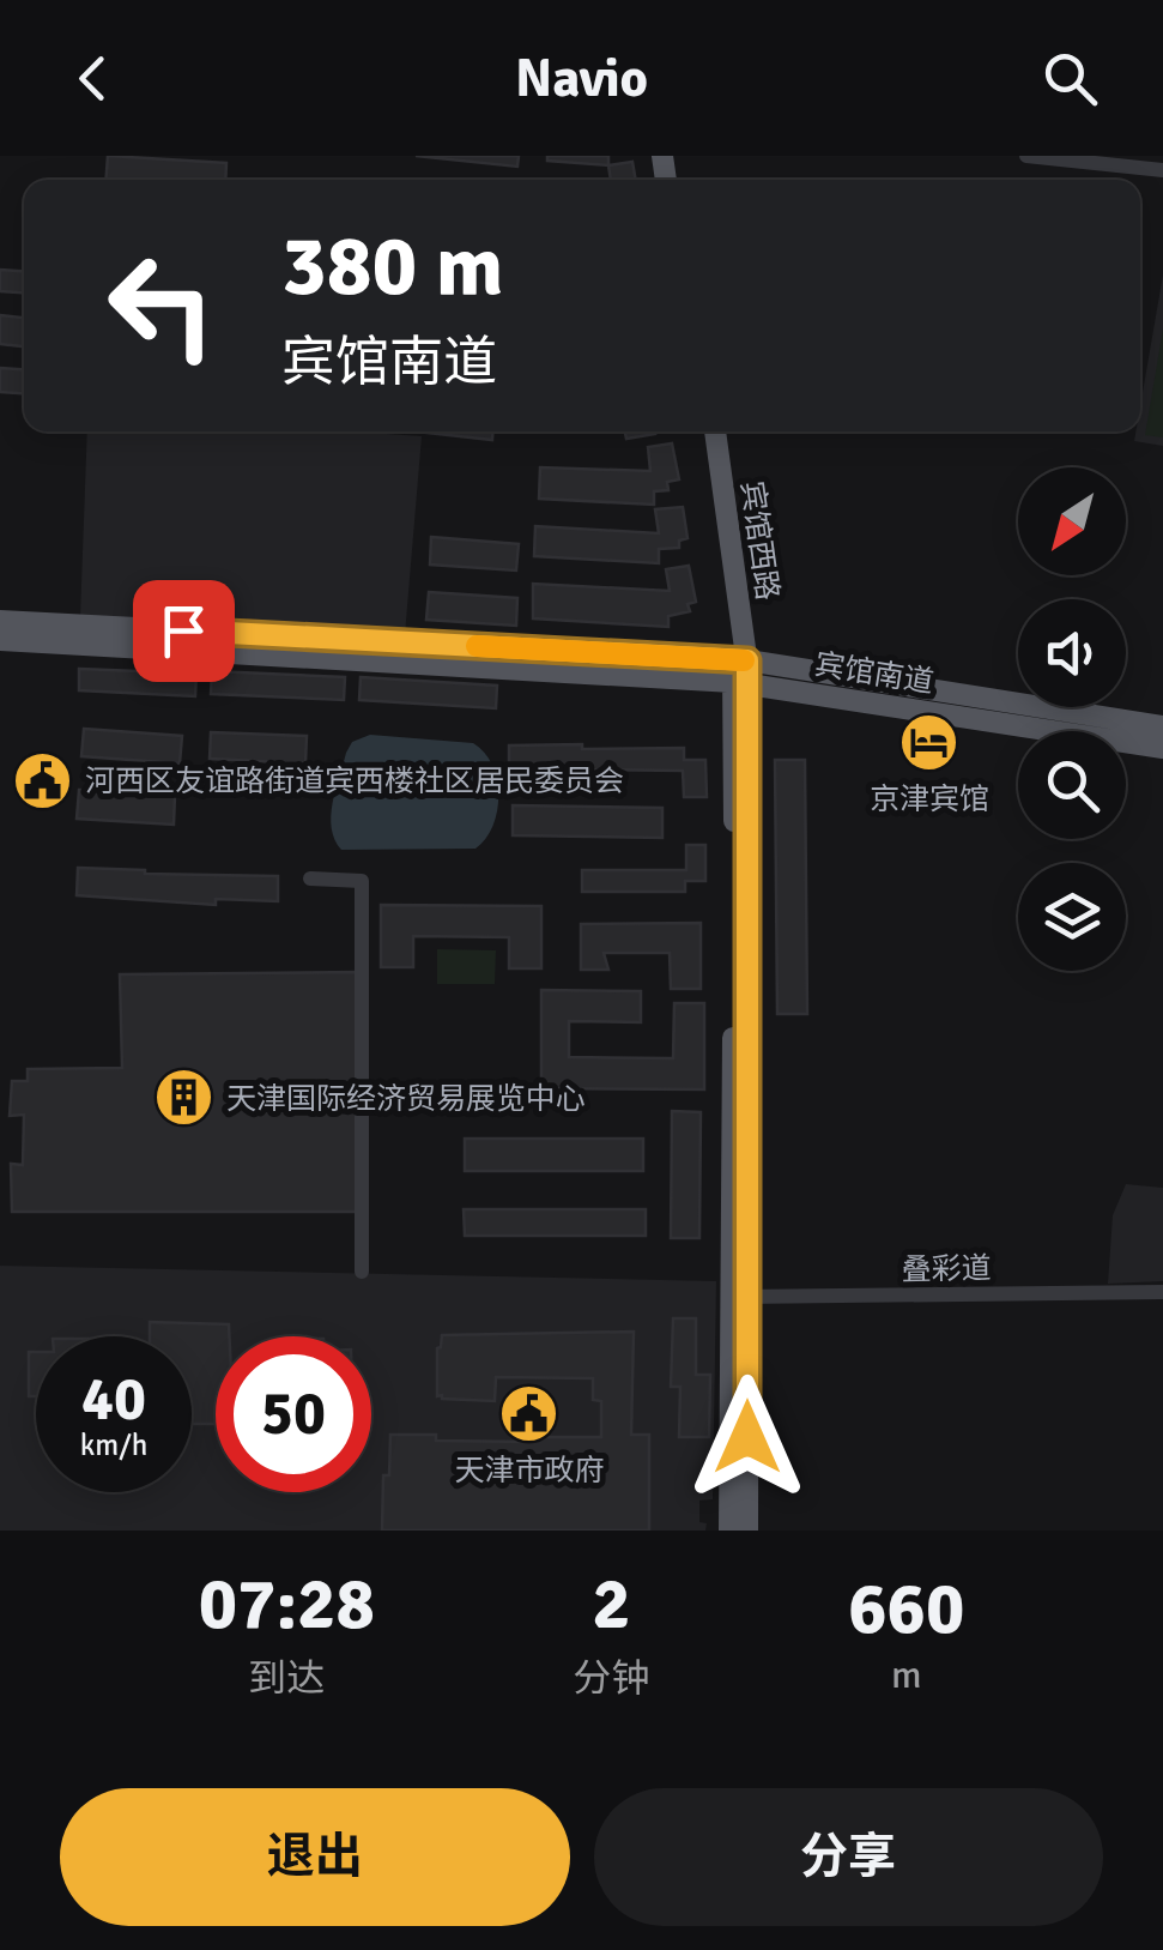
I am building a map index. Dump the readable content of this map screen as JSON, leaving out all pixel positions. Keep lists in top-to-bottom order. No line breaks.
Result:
{"streets":{"main road":["宾馆西路","宾馆南道"],"street":["叠彩道"]},"crossings":[["宾馆西路","宾馆南道"],["宾馆西路","叠彩道"]],"places":{"hotel":["京津宾馆"],"public building":["河西区友谊路街道宾西楼社区居民委员会","天津市政府"],"building":["天津国际经济贸易展览中心"]},"north":"bottom left","page":{"header":"Navio","turn":["380 m","宾馆南道"],"speed":"40 km/h","limit":"50","eta":["07:28","到达","2","分钟","660","m"],"buttons":["退出","分享"]}}
